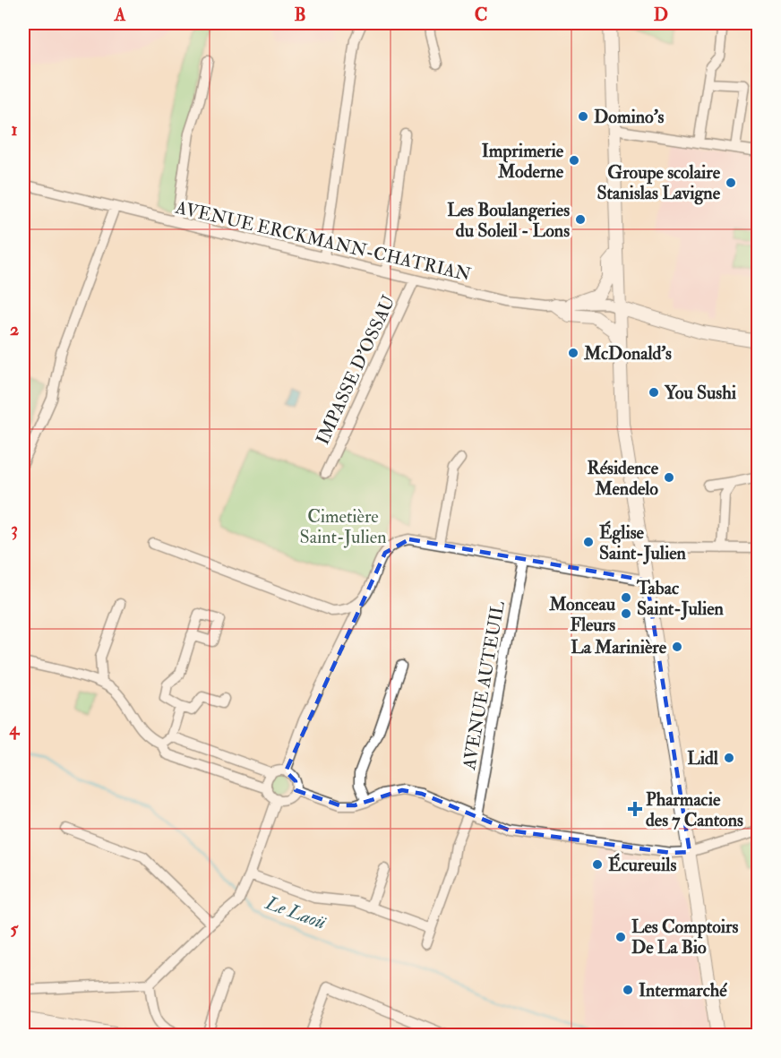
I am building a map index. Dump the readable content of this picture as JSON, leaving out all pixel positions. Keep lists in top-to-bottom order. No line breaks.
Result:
{"streets":{"street":["AVENUE ERCKMANN-CHATRIAN","IMPASSE D'OSSAU","AVENUE AUTEUIL"]},"crossings":[["AVENUE ERCKMANN-CHATRIAN","IMPASSE D'OSSAU"]],"water":["Le Laoü"],"parks":["Cimetière Saint-Julien"],"places":{"other":["Domino's","Imprimerie Moderne","Groupe scolaire Stanislas Lavigne","Les Boulangeries du Soleil - Lons","McDonald's","You Sushi","Résidence Mendelo","Église Saint-Julien","Tabac Saint-Julien","Monceau Fleurs","La Marinière","Lidl","Écureuils","Les Comptoirs De La Bio","Intermarché"],"health":["Pharmacie des 7 Cantons"]},"grid":{"columns":["A","B","C","D"],"rows":["1","2","3","4","5"]}}
